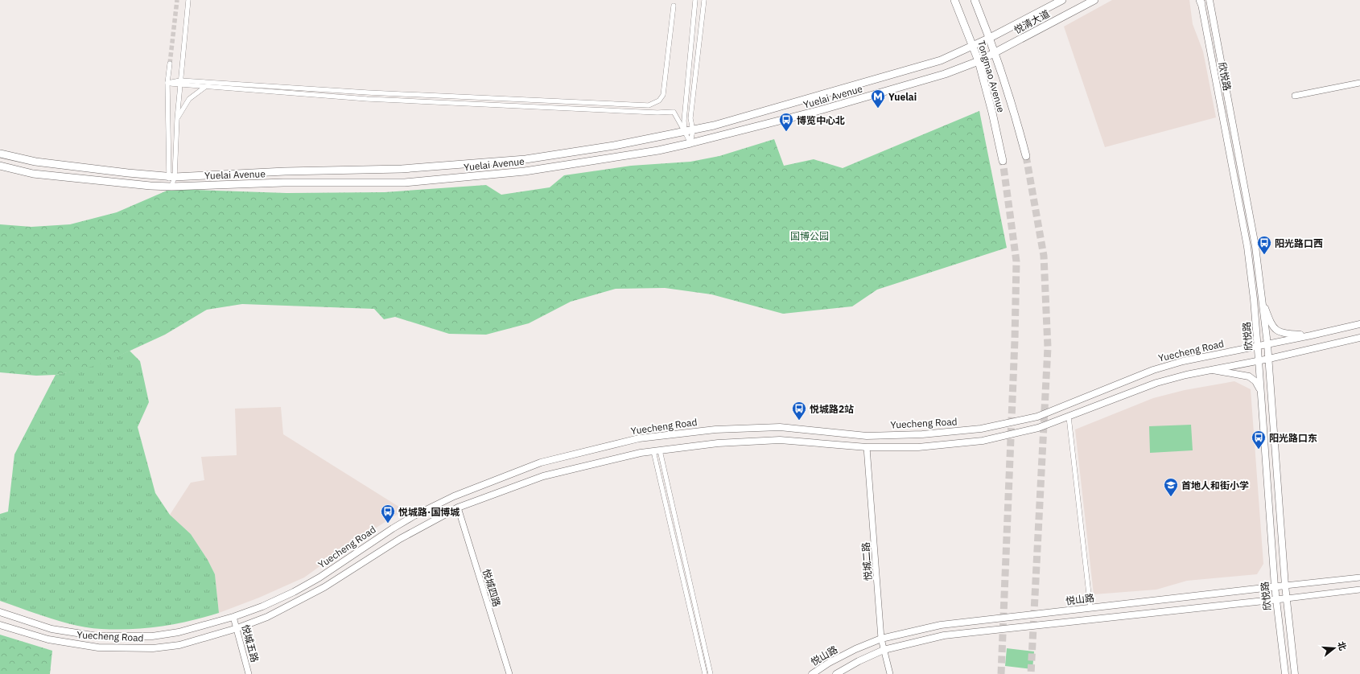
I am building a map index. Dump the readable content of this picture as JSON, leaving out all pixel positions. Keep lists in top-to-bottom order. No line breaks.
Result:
{"streets":{"main road":["悦清大道","Tongmao Avenue","欣悦路","Yuelai Avenue","Yuecheng Road","悦山路"],"street":["悦城二路","悦城四路","悦城五路"]},"crossings":[["悦清大道","Tongmao Avenue"],["悦清大道","Yuelai Avenue"],["Tongmao Avenue","Yuelai Avenue"],["欣悦路","Yuecheng Road"],["欣悦路","悦山路"],["Yuecheng Road","悦城二路"],["Yuecheng Road","悦城四路"],["Yuecheng Road","悦城五路"],["悦城二路","悦山路"]],"parks":["国博公园"],"places":{"metro station":["Yuelai"],"bus stop":["博览中心北","阳光路口西","悦城路2站","阳光路口东","悦城路·国博城"],"school or university":["首地人和街小学"]},"north":"right"}
